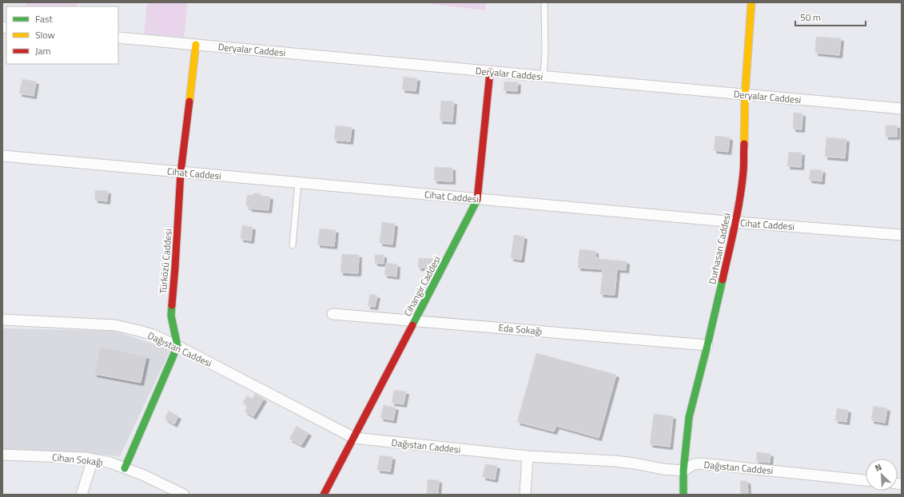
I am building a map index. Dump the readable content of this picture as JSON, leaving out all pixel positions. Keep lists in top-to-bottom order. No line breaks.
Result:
{"streets":{"street":["Deryalar Caddesi","Cihat Caddesi","Durhasan Caddesi","Türközü Caddesi","Cihangir Caddesi","Eda Sokağı","Dağıstan Caddesi","Cihan Sokağı"]},"crossings":[["Deryalar Caddesi","Durhasan Caddesi"],["Deryalar Caddesi","Türközü Caddesi"],["Deryalar Caddesi","Cihangir Caddesi"],["Cihat Caddesi","Durhasan Caddesi"],["Cihat Caddesi","Türközü Caddesi"],["Cihat Caddesi","Cihangir Caddesi"],["Durhasan Caddesi","Eda Sokağı"],["Durhasan Caddesi","Dağıstan Caddesi"],["Türközü Caddesi","Dağıstan Caddesi"],["Cihangir Caddesi","Eda Sokağı"],["Cihangir Caddesi","Dağıstan Caddesi"]],"legend":["Fast","Slow","Jam"],"scale_bar":"50 m","north":"top left"}
